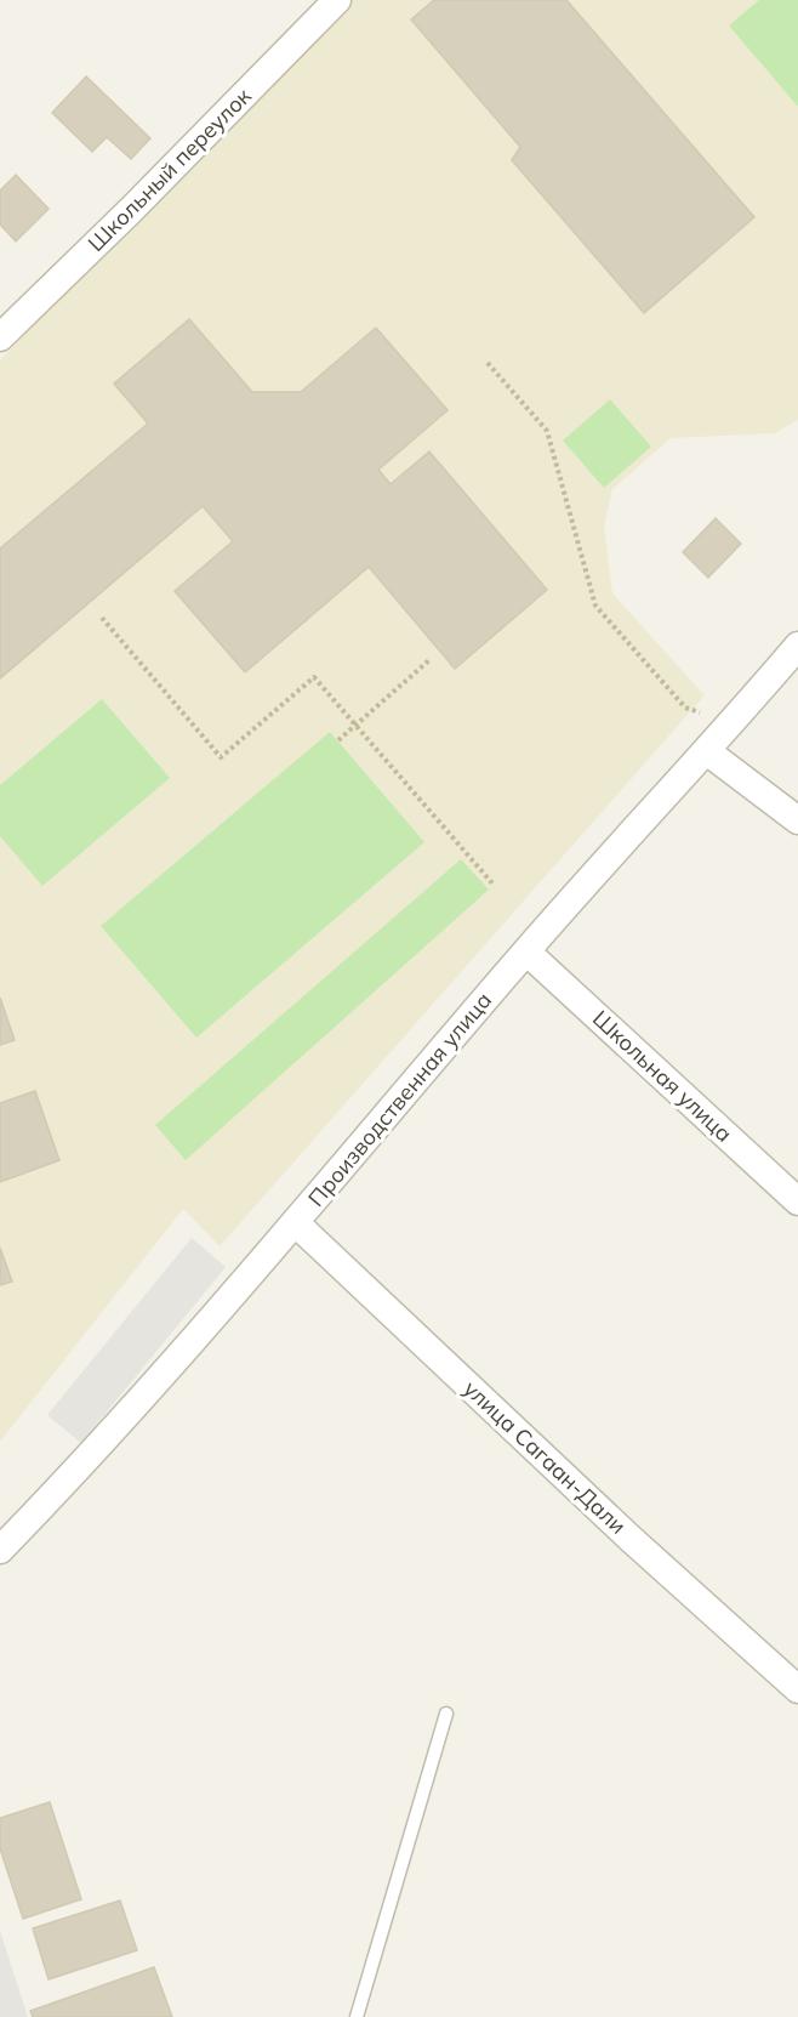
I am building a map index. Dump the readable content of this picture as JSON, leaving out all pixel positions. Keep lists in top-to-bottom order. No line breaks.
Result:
{"streets":{"street":["Школьный переулок","Школьная улица","Производственная улица","улица Сагаан-Дали"]},"crossings":[["Школьная улица","Производственная улица"],["Производственная улица","улица Сагаан-Дали"]]}
